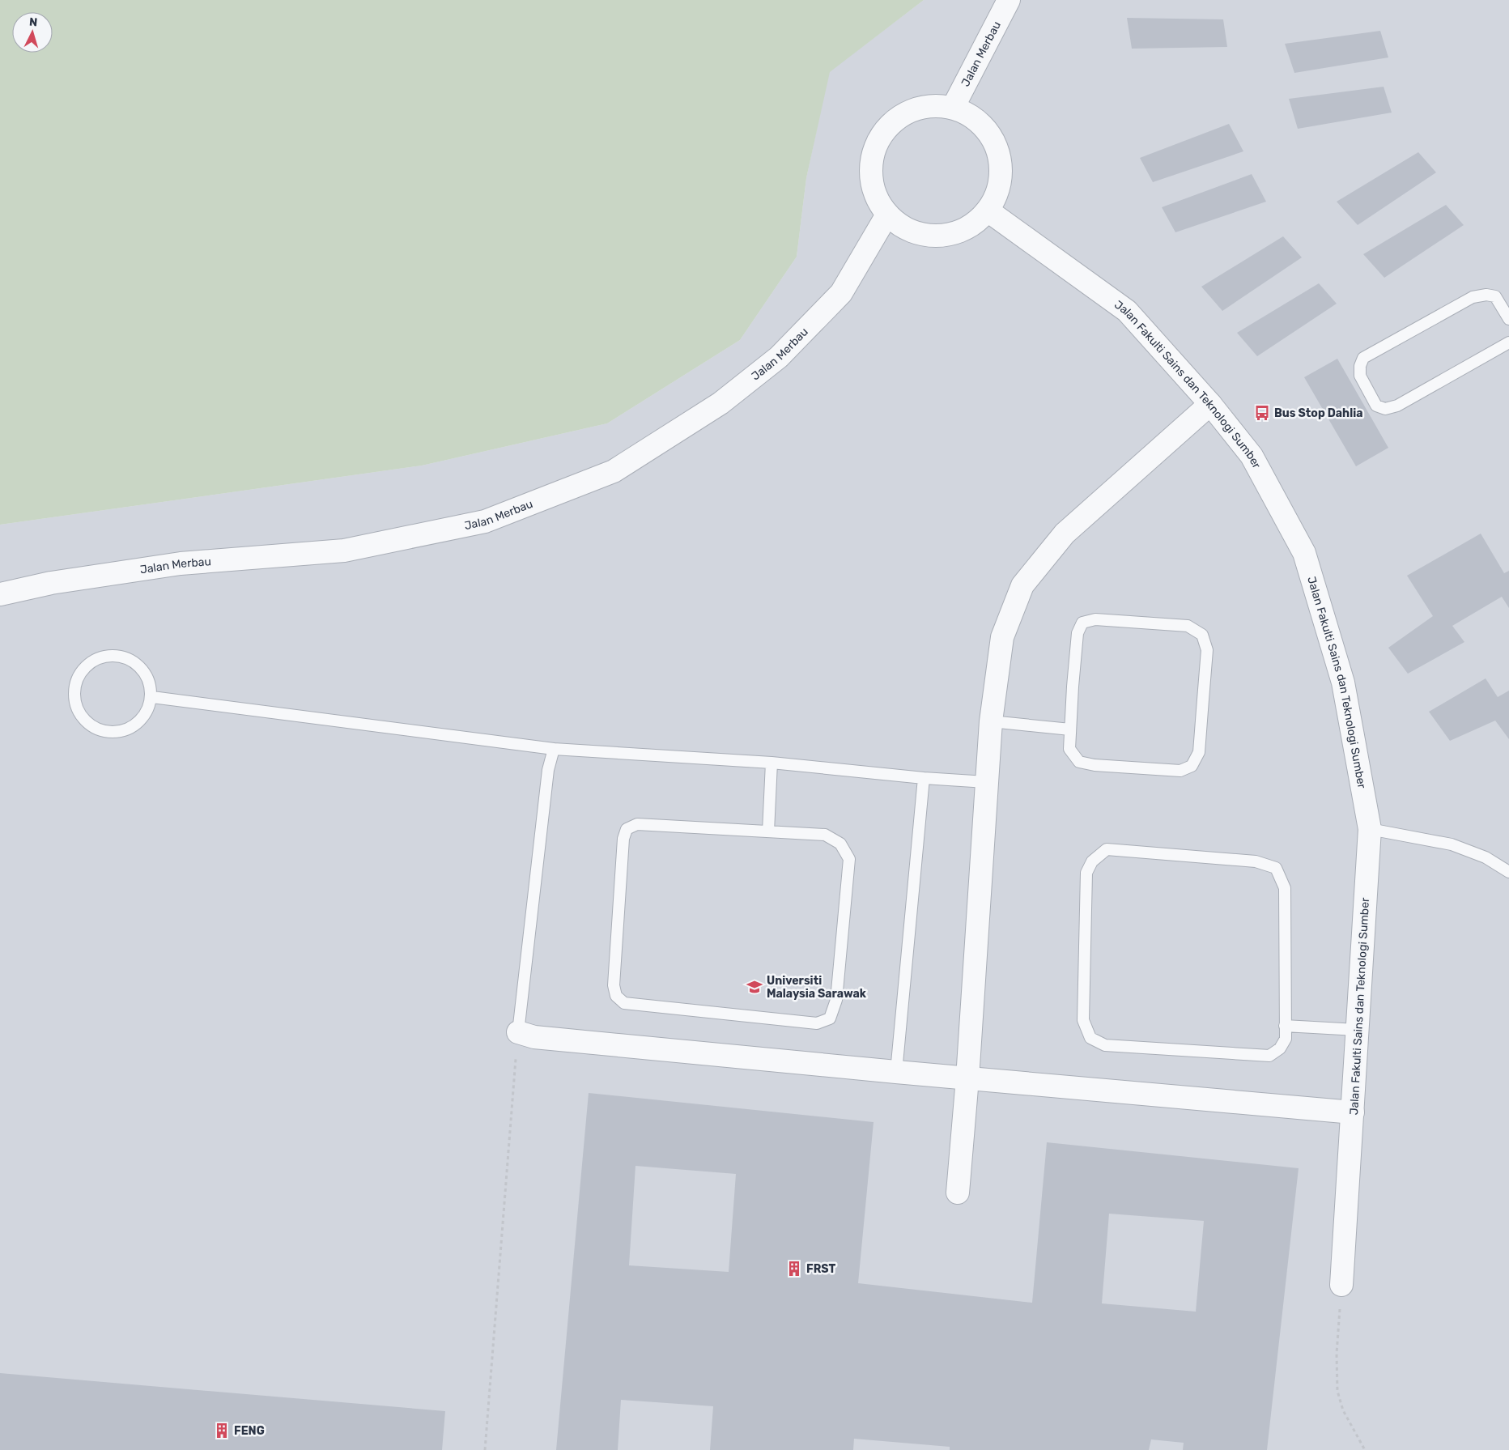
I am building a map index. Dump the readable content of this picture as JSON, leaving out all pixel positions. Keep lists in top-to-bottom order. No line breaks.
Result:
{"streets":{"street":["Jalan Merbau","Jalan Fakulti Sains dan Teknologi Sumber"]},"crossings":[["Jalan Merbau","Jalan Fakulti Sains dan Teknologi Sumber"]],"places":{"bus stop":["Bus Stop Dahlia"],"school or university":["Universiti Malaysia Sarawak"],"building":["FRST","FENG"]},"north":"top"}
